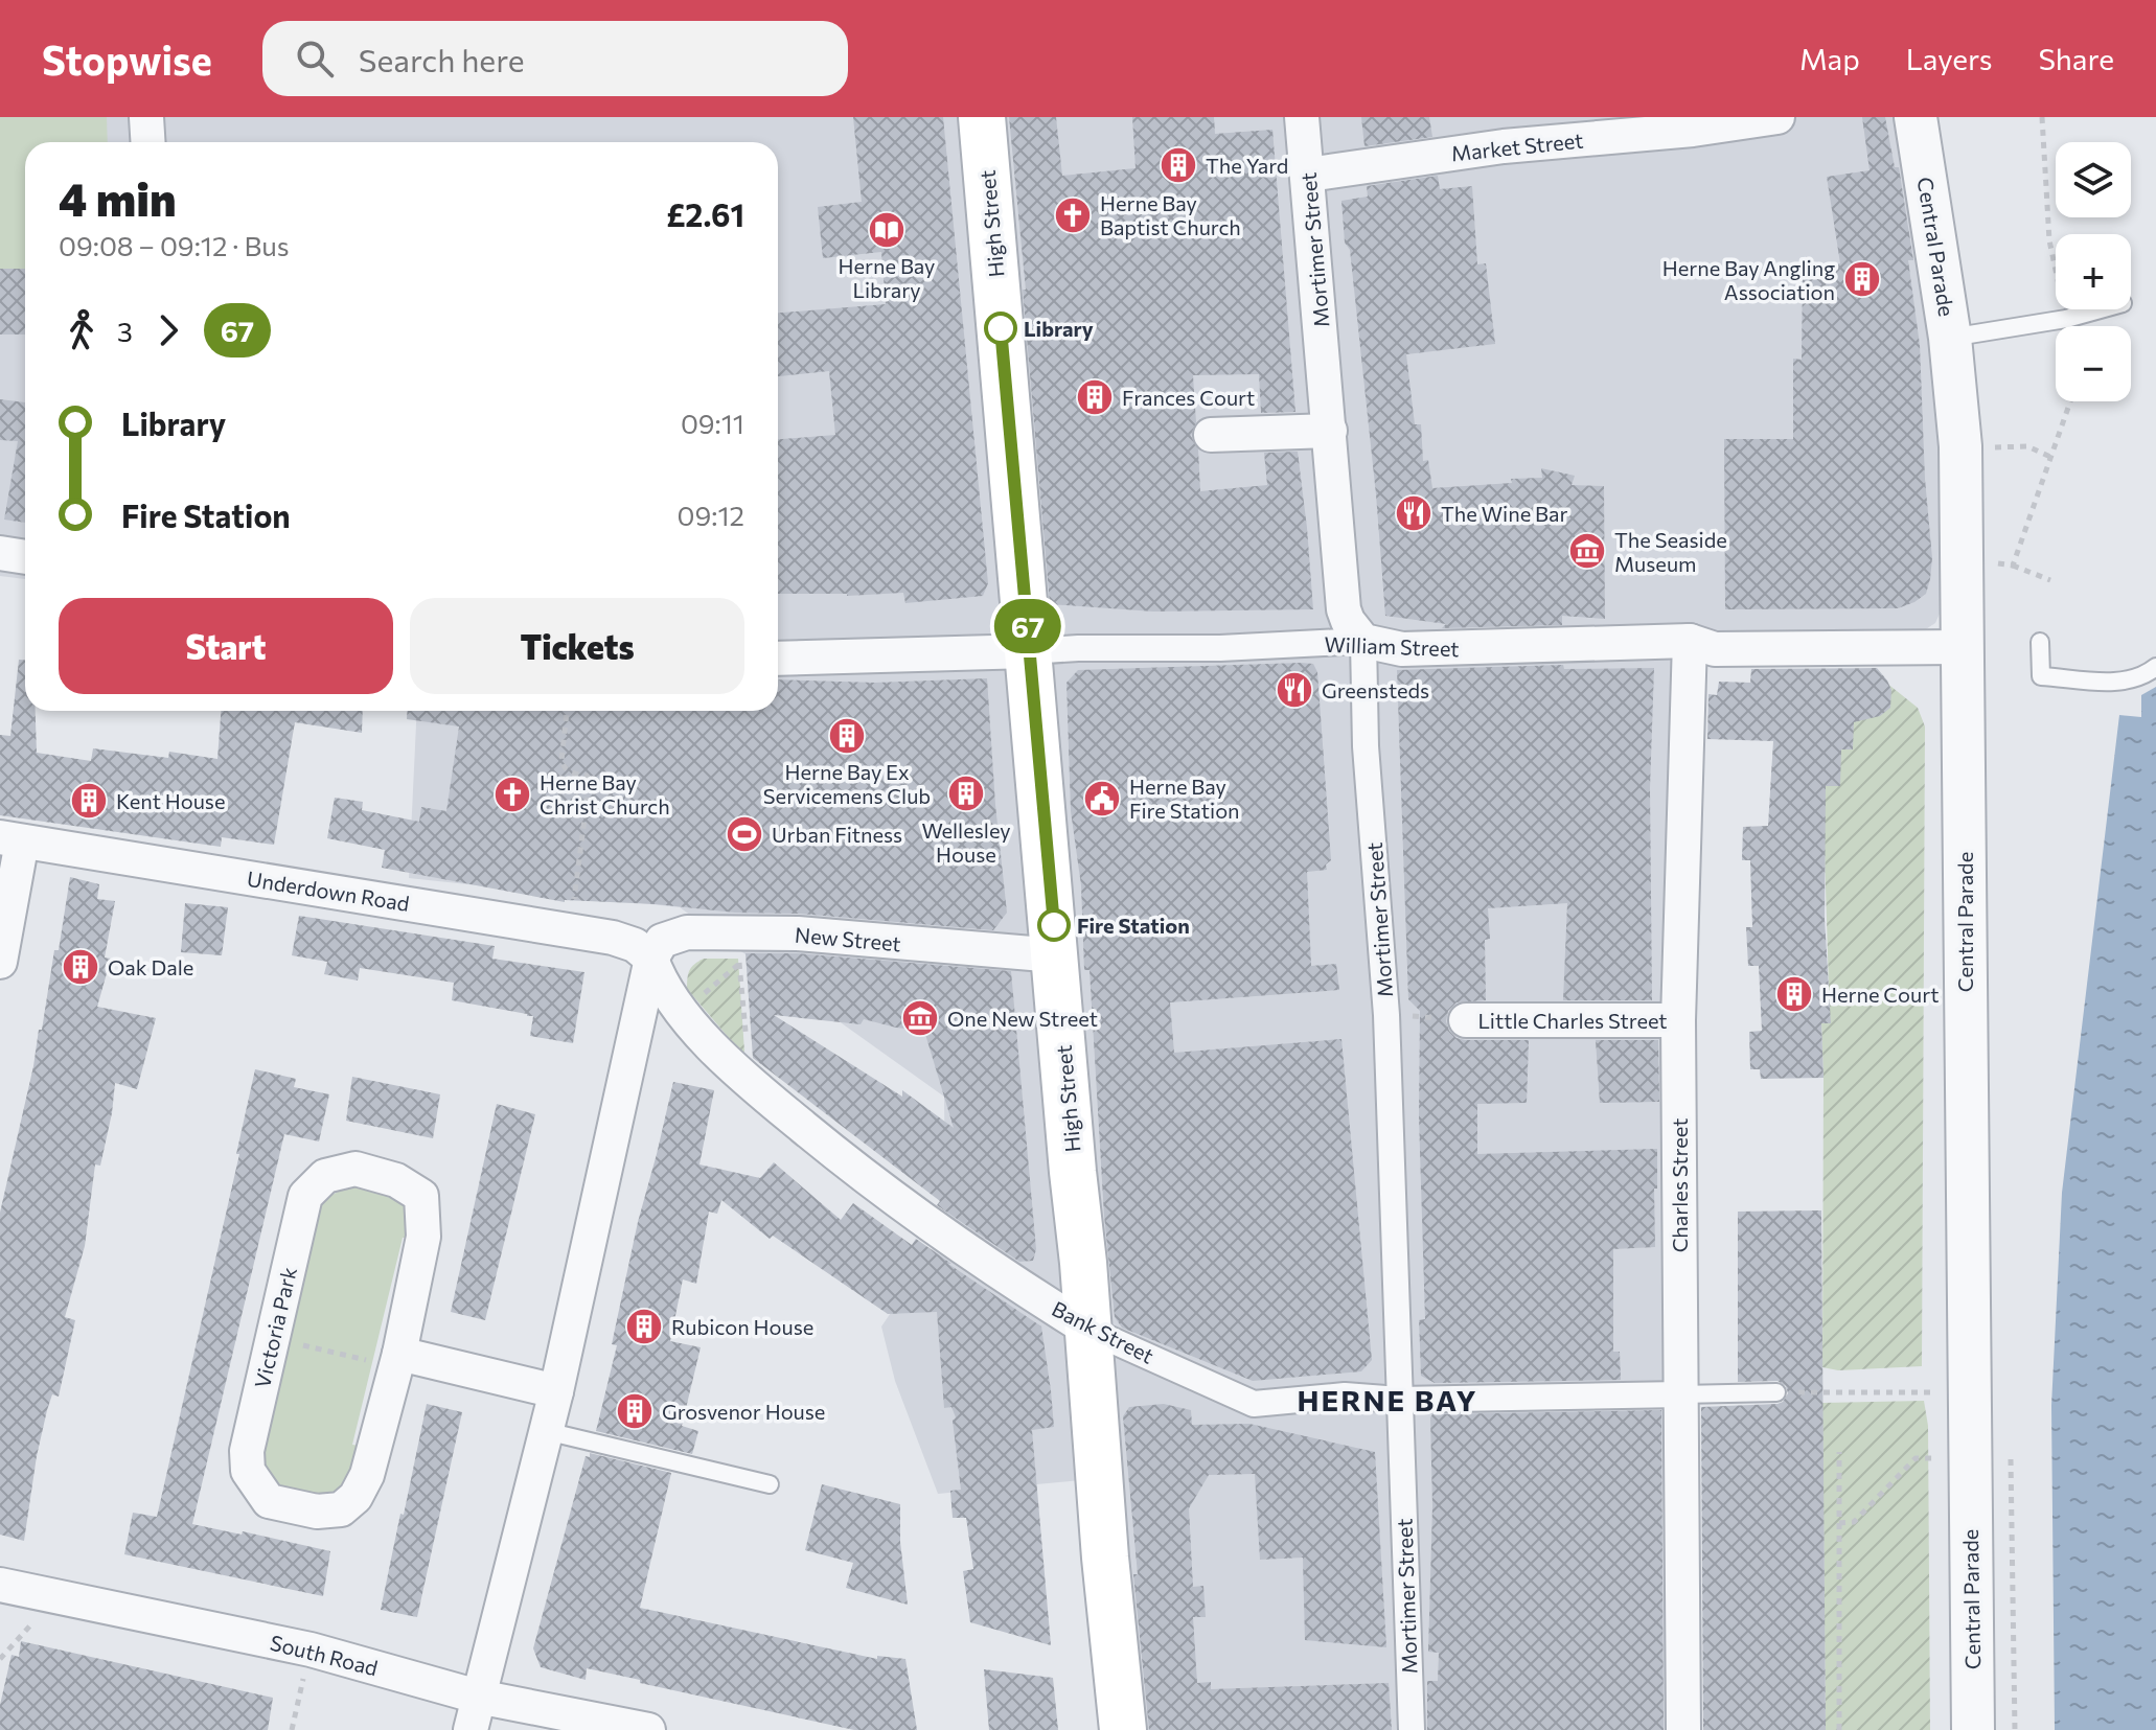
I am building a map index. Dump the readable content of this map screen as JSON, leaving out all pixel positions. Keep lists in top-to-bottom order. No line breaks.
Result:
{"streets":{"main road":["High Street"],"street":["Market Street","Central Parade","Mortimer Street","William Street","Underdown Road","New Street","Little Charles Street","Charles Street","Victoria Park","Bank Street","South Road"]},"crossings":[["Market Street","Mortimer Street"],["High Street","William Street"],["High Street","New Street"],["High Street","Bank Street"],["Central Parade","William Street"],["Mortimer Street","William Street"],["Mortimer Street","Bank Street"],["William Street","Charles Street"],["Underdown Road","New Street"],["Underdown Road","Bank Street"],["New Street","Bank Street"],["Little Charles Street","Charles Street"],["Charles Street","Bank Street"]],"districts":["HERNE BAY"],"places":{"building":["The Yard","Herne Bay Angling Association","Frances Court","Herne Bay Ex Servicemens Club","Wellesley House","Kent House","Oak Dale","Herne Court","Rubicon House","Grosvenor House"],"church":["Herne Bay Baptist Church","Herne Bay Christ Church"],"library":["Herne Bay Library"],"other":["Library","Fire Station"],"restaurant":["The Wine Bar","Greensteds"],"museum":["The Seaside Museum","One New Street"],"public building":["Herne Bay Fire Station"],"sports":["Urban Fitness"]},"lines":["bus line 67"],"page":{"header":"Stopwise","search":"Search here","nav":["Map","Layers","Share"],"on_map":"67","map_buttons":["+","−"],"heading":["4 min","09:08 – 09:12 · Bus","£2.61"],"legs":["3","67"],"list":[{"name":"Library","value":"09:11"},{"name":"Fire Station","value":"09:12"}],"buttons":["Start","Tickets"]}}
